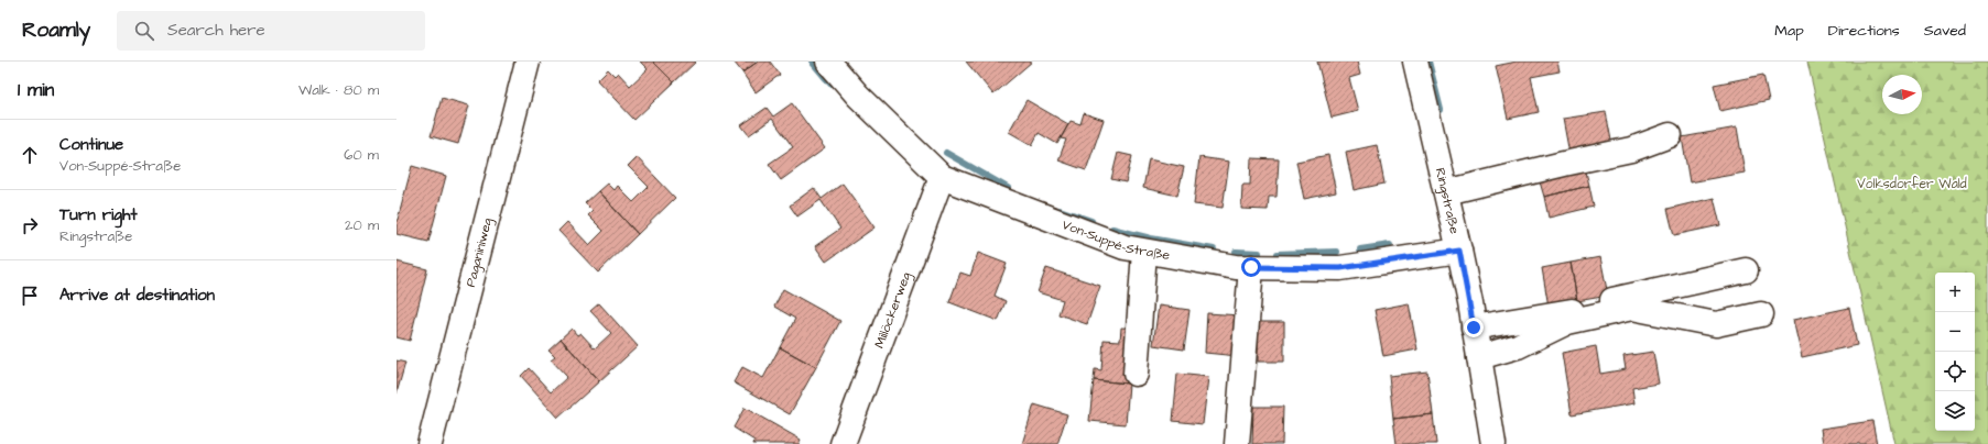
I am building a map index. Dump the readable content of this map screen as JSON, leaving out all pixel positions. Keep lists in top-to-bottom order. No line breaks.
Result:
{"streets":{"street":["Ringstraße","Von-Suppé-Straße","Paganiniweg","Millöckerweg"]},"crossings":[["Ringstraße","Von-Suppé-Straße"],["Von-Suppé-Straße","Millöckerweg"]],"parks":["Volksdorfer Wald"],"north":"right","page":{"header":"Roamly","search":"Search here","nav":["Map","Directions","Saved"],"heading":["1 min","Walk · 80 m"],"list":[["Continue","Von-Suppé-Straße","60 m"],["Turn right","Ringstraße","20 m"],"Arrive at destination"],"map_buttons":["+","−"]}}
